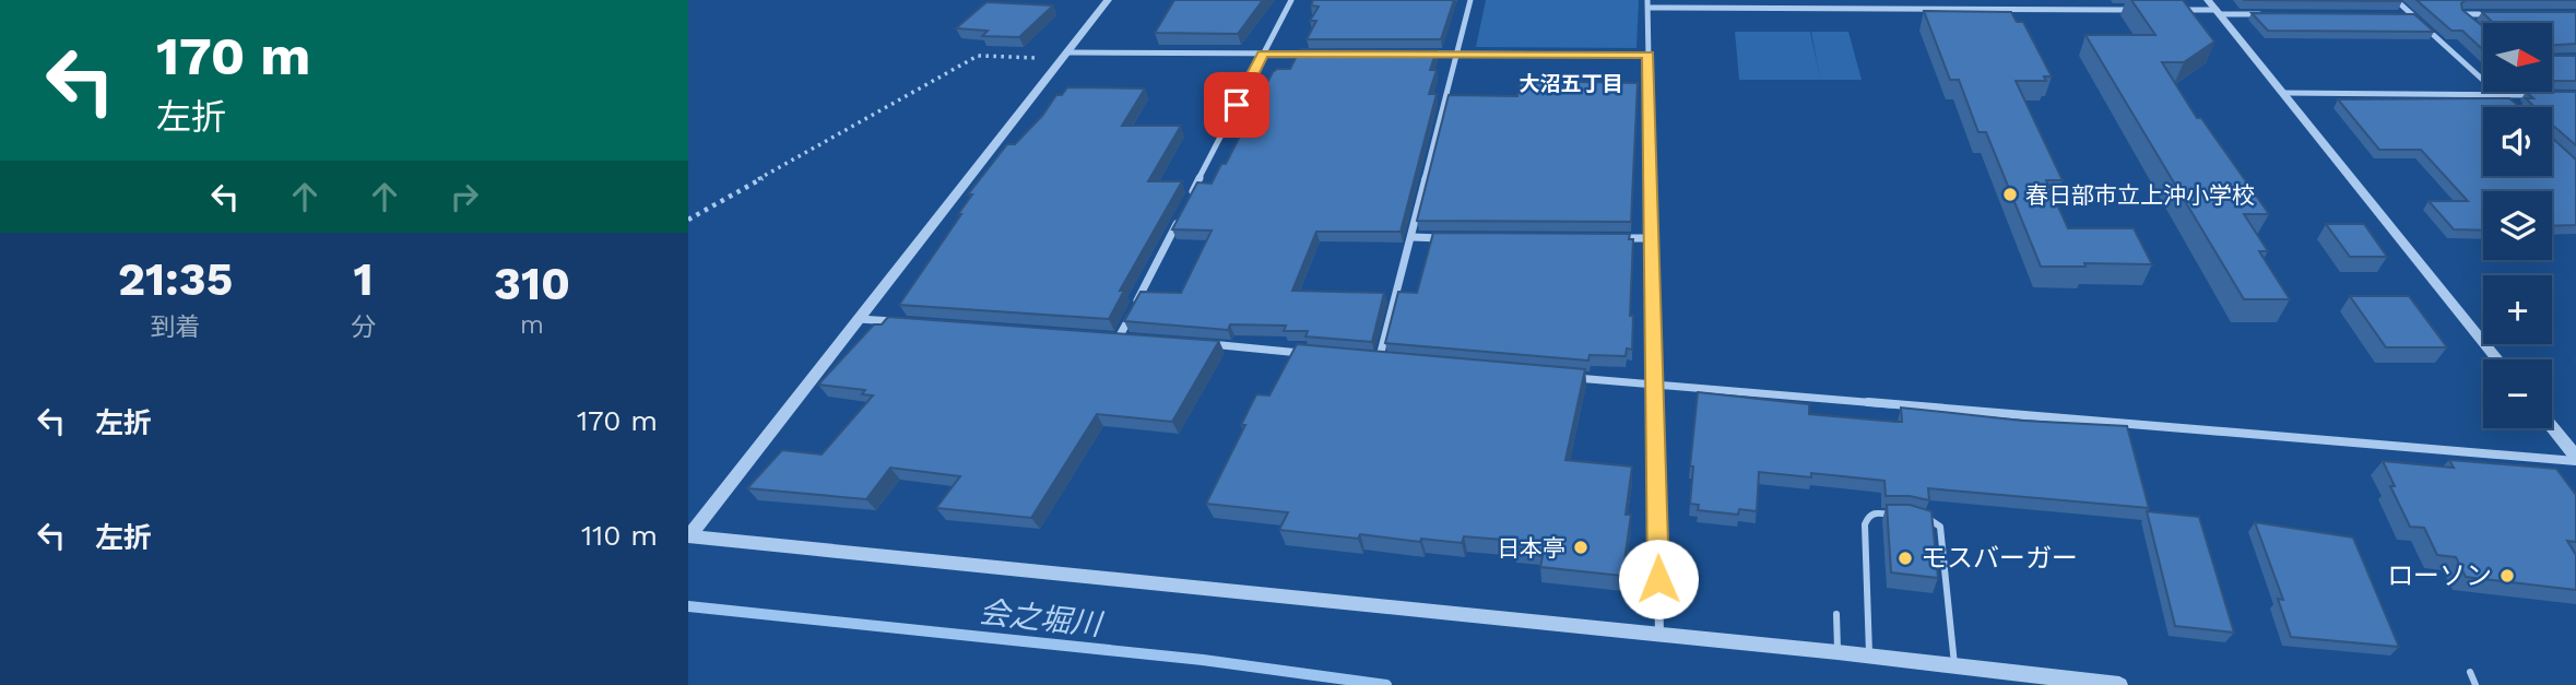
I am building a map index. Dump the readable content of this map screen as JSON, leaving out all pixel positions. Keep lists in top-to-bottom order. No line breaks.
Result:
{"districts":["大沼五丁目"],"water":["会之堀川"],"places":["春日部市立上沖小学校","日本亭","モスバーガー","ローソン"],"north":"right","page":{"turn":["170 m","左折"],"map_buttons":["+","−"],"eta":["21:35","到着","1","分","310","m"],"list":[{"name":"左折","value":"170 m"},{"name":"左折","value":"110 m"}]}}
